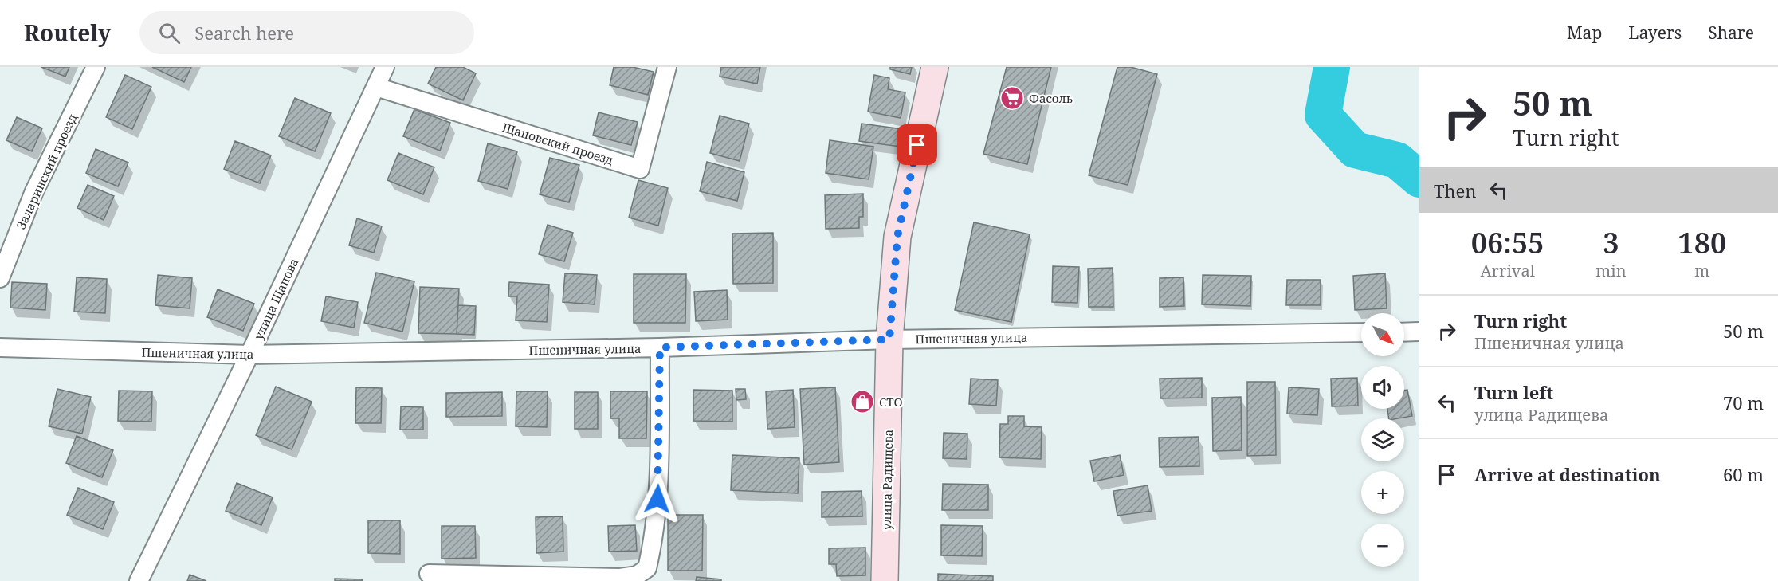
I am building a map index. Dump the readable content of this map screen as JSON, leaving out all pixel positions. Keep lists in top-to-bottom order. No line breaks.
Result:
{"streets":{"main road":["улица Радищева"],"street":["Щаповский проезд","Заларинский проезд","улица Щапова","Пшеничная улица"]},"crossings":[["Щаповский проезд","улица Щапова"],["улица Щапова","Пшеничная улица"],["Пшеничная улица","улица Радищева"]],"places":{"supermarket":["Фасоль"],"shop":["СТО"]},"north":"bottom right","page":{"header":"Routely","search":"Search here","nav":["Map","Layers","Share"],"turn":["50 m","Turn right"],"then":"Then","eta":["06:55","Arrival","3","min","180","m"],"list":[{"name":"Turn right","note":"Пшеничная улица","value":"50 m"},{"name":"Turn left","note":"улица Радищева","value":"70 m"},{"name":"Arrive at destination","value":"60 m"}],"map_buttons":["+","−"]}}
